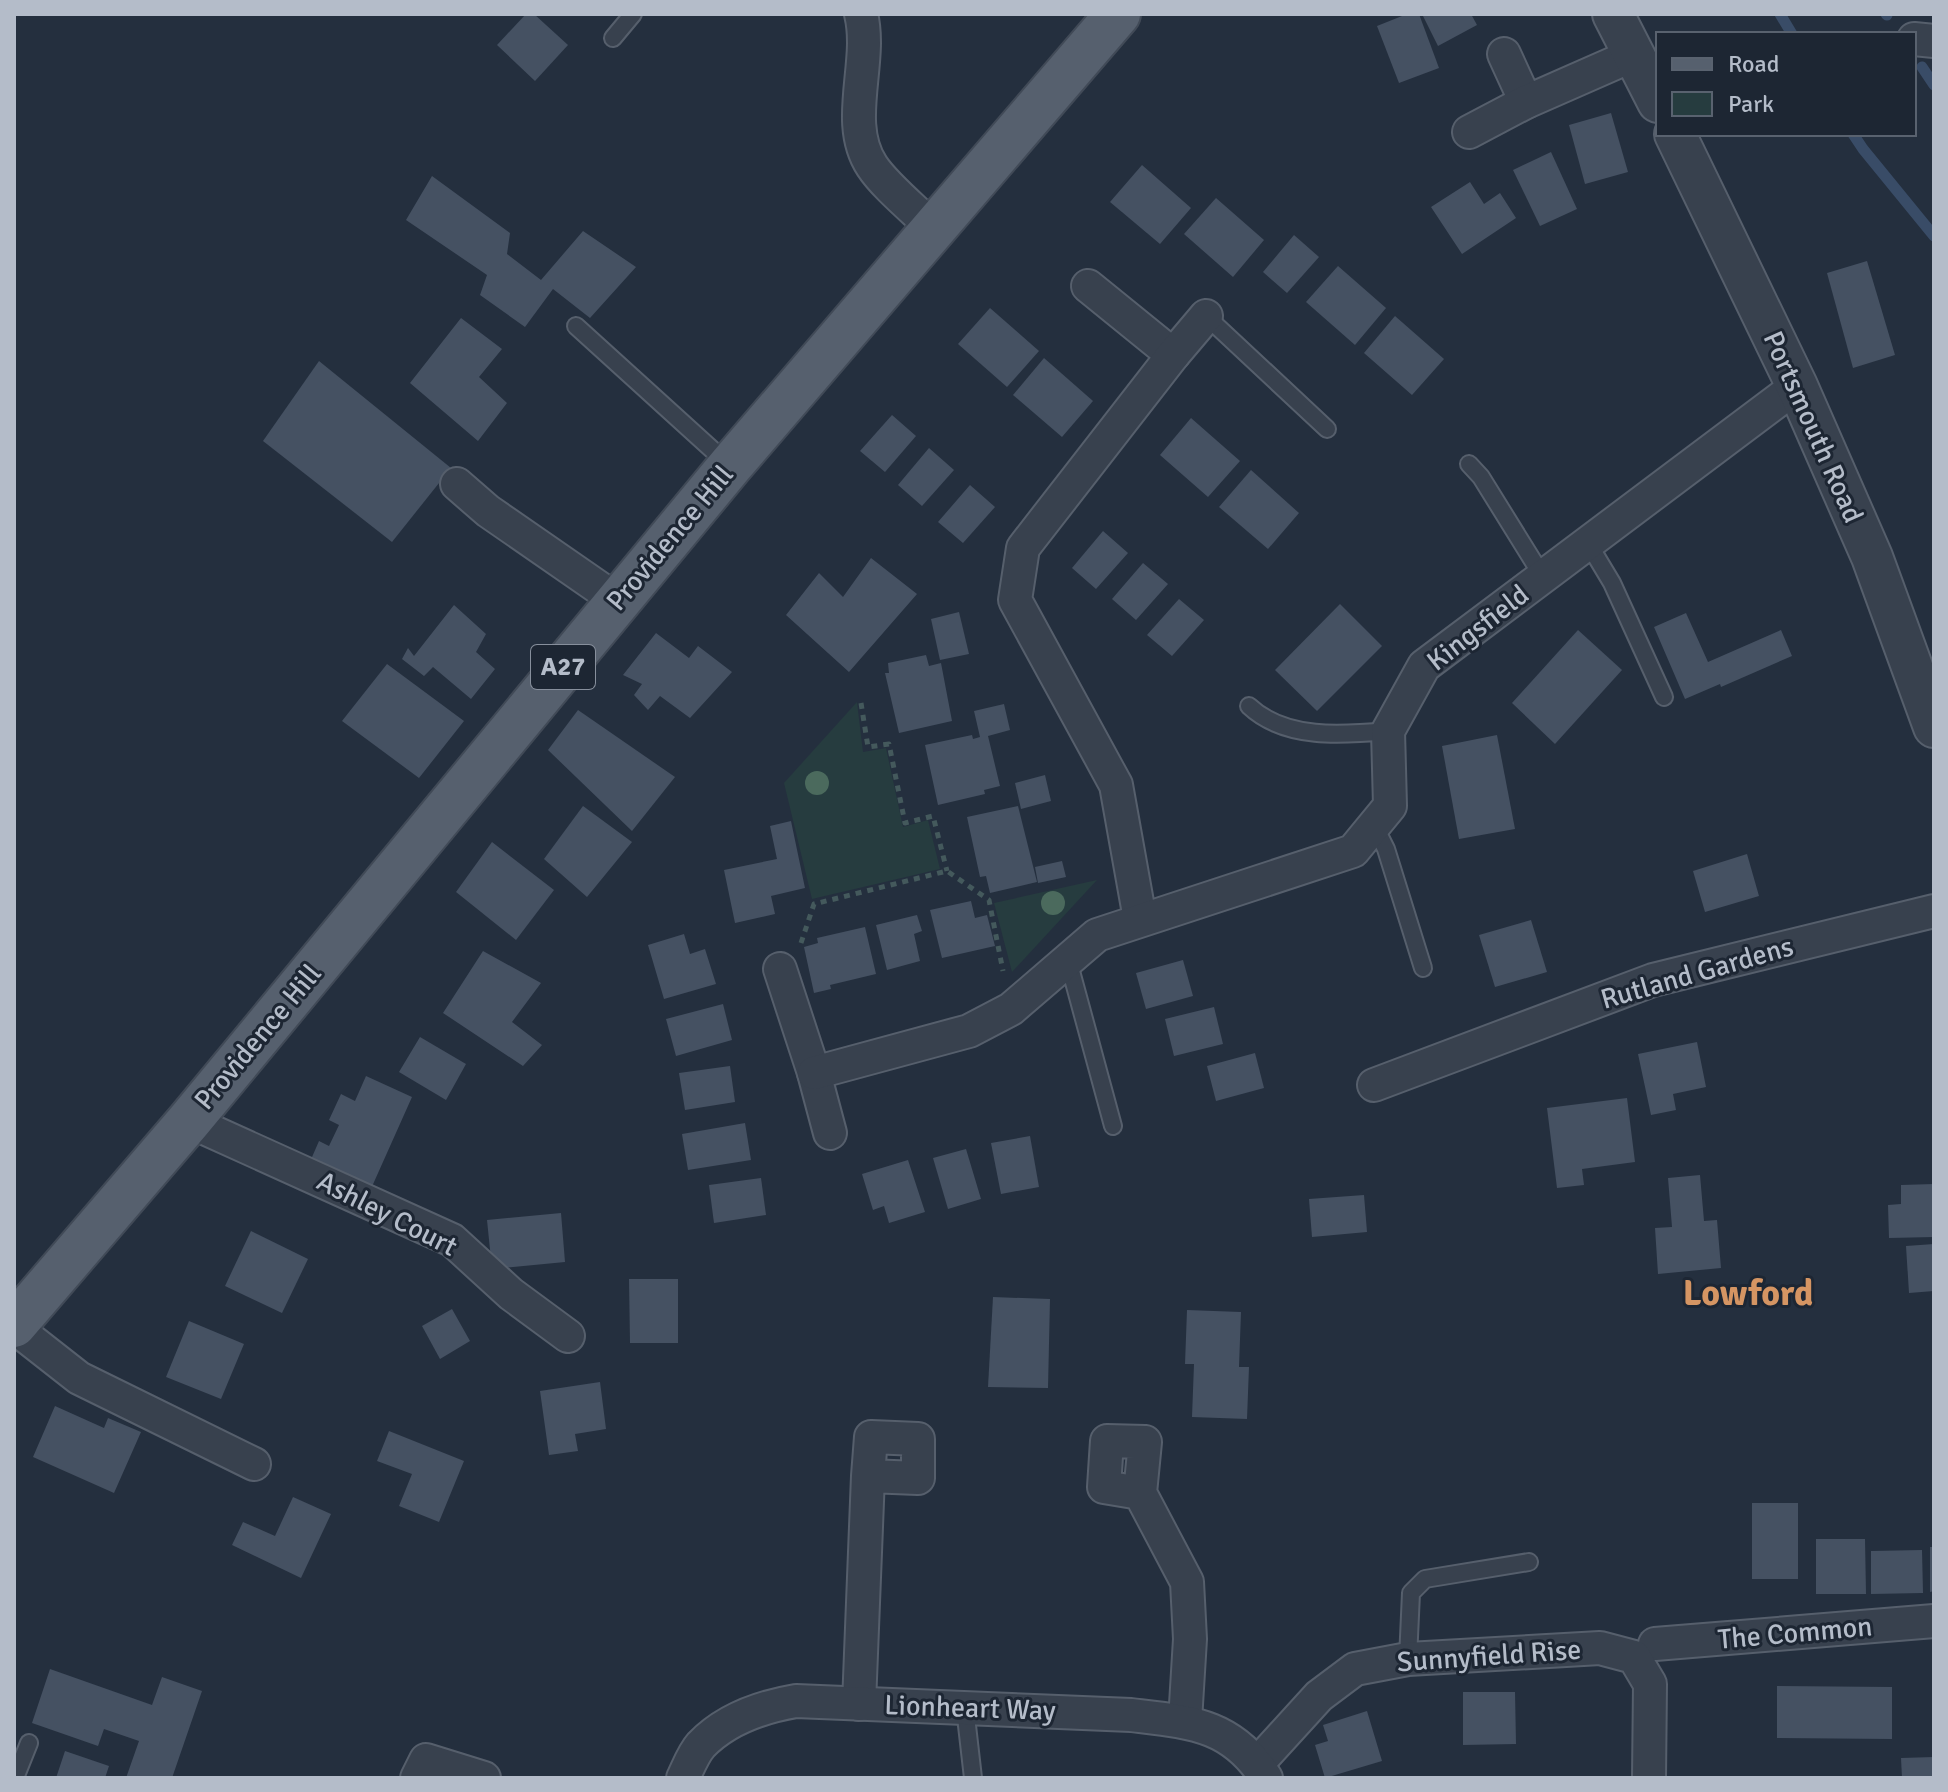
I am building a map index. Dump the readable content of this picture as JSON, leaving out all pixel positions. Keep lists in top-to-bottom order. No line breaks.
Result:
{"streets":{"main road":["Providence Hill","A27"],"street":["Portsmouth Road","Kingsfield","Rutland Gardens","Ashley Court","The Common","Sunnyfield Rise","Lionheart Way"]},"crossings":[["Portsmouth Road","Kingsfield"],["Providence Hill","Ashley Court"],["Sunnyfield Rise","Lionheart Way"]],"districts":["Lowford"],"legend":["Road","Park"]}
